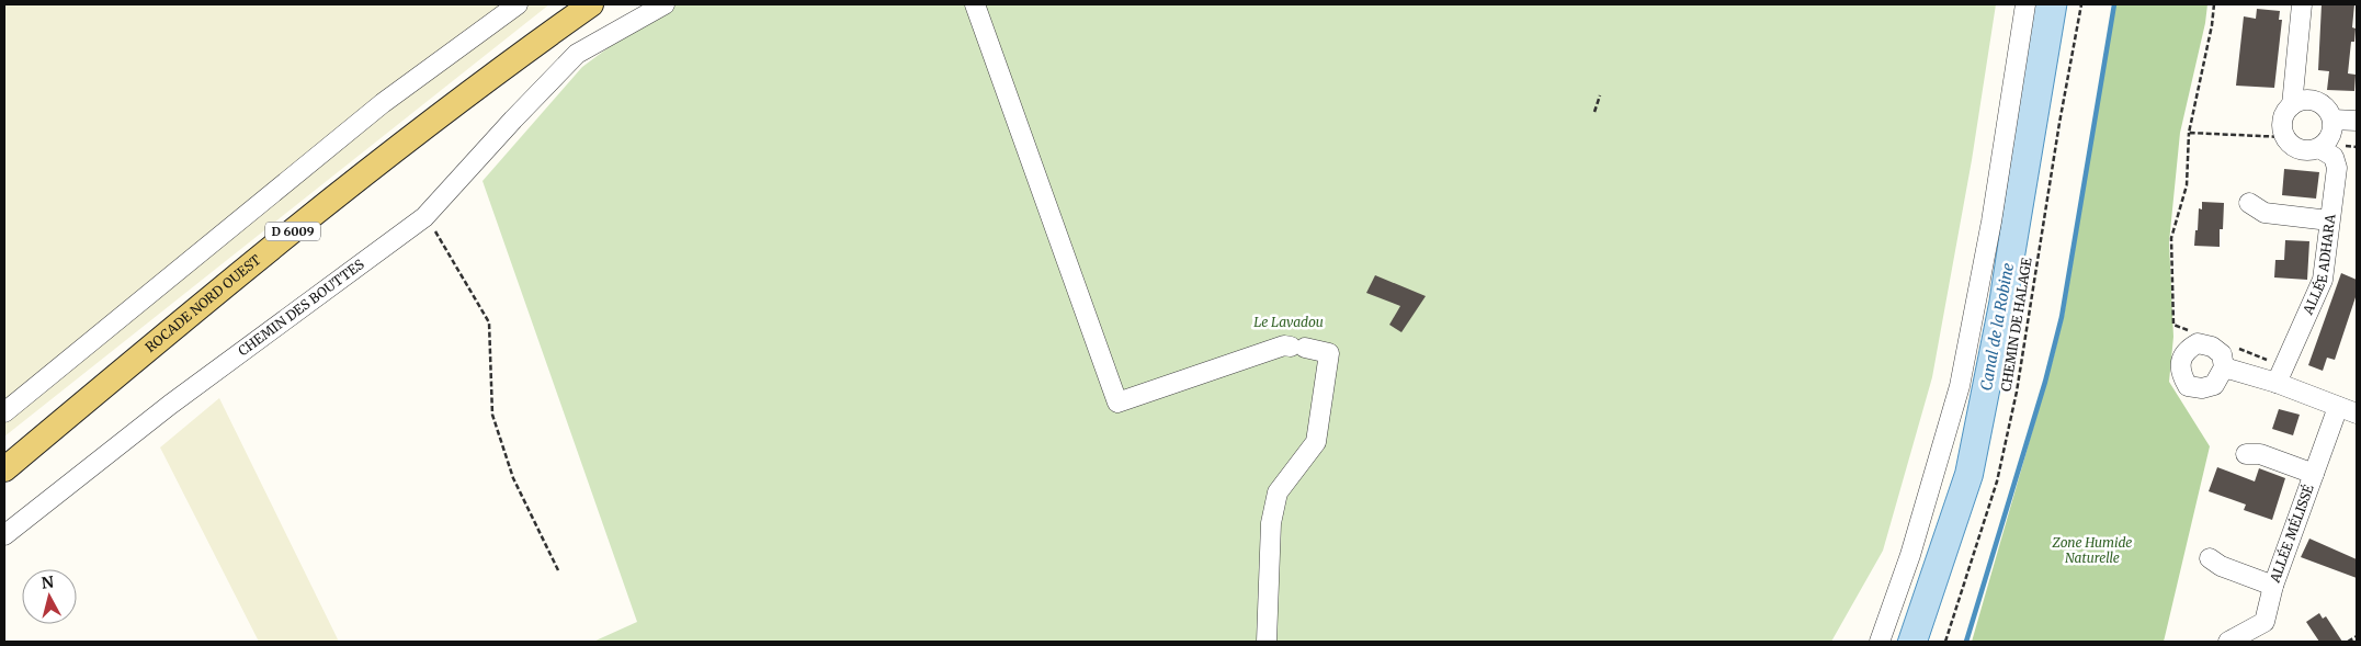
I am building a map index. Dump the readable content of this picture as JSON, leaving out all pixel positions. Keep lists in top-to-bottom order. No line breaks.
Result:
{"streets":{"main road":["D 6009","ROCADE NORD OUEST"],"street":["ALLÉE ADHARA","CHEMIN DES BOUTTES","ALLÉE MÉLISSÉ"],"path":["CHEMIN DE HALAGE"]},"water":["Canal de la Robine"],"parks":["Le Lavadou","Zone Humide Naturelle"],"north":"top"}
